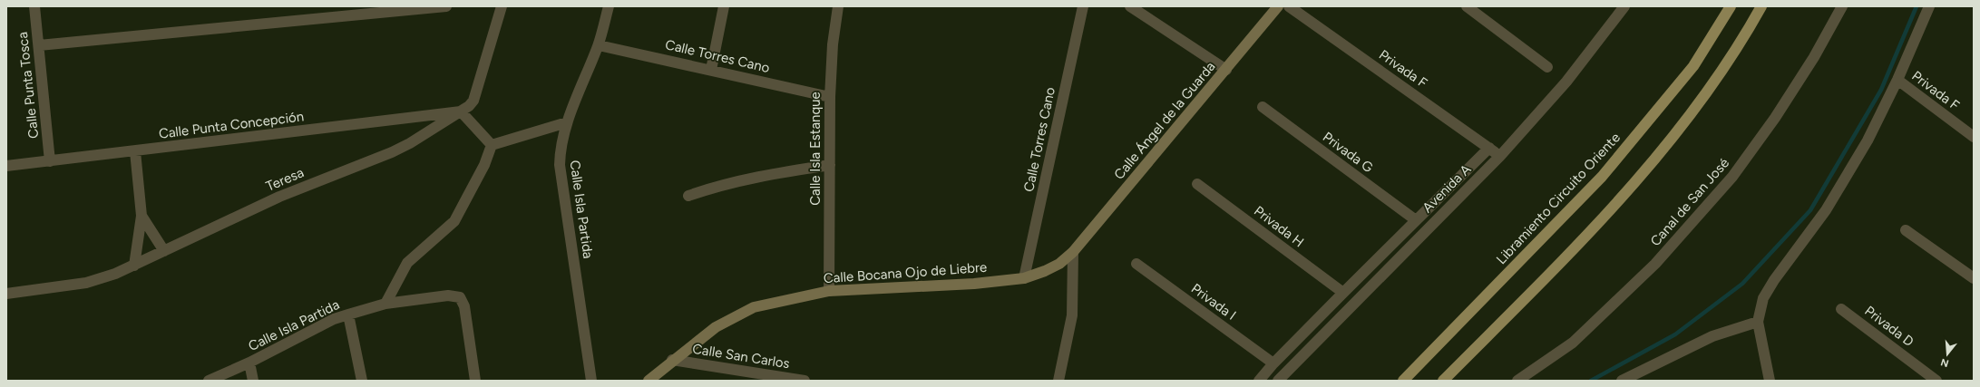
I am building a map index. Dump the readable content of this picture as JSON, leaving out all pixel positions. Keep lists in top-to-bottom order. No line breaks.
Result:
{"streets":{"main road":["Libramiento Circuito Oriente"],"street":["Calle Torres Cano","Privada F","Calle Punta Tosca","Calle Ángel de la Guarda","Calle Punta Concepción","Calle Isla Estanque","Privada G","Teresa","Avenida A","Canal de San José","Calle Isla Partida","Privada H","Calle Bocana Ojo de Liebre","Privada I","Privada D","Calle San Carlos"]},"crossings":[["Calle Torres Cano","Calle Isla Estanque"],["Calle Torres Cano","Calle Isla Partida"],["Calle Torres Cano","Calle Bocana Ojo de Liebre"],["Privada F","Avenida A"],["Calle Punta Tosca","Calle Punta Concepción"],["Calle Ángel de la Guarda","Calle Bocana Ojo de Liebre"],["Calle Punta Concepción","Teresa"],["Calle Isla Estanque","Calle Bocana Ojo de Liebre"],["Privada G","Avenida A"],["Avenida A","Privada H"],["Avenida A","Privada I"],["Calle Bocana Ojo de Liebre","Calle San Carlos"]],"north":"bottom"}
